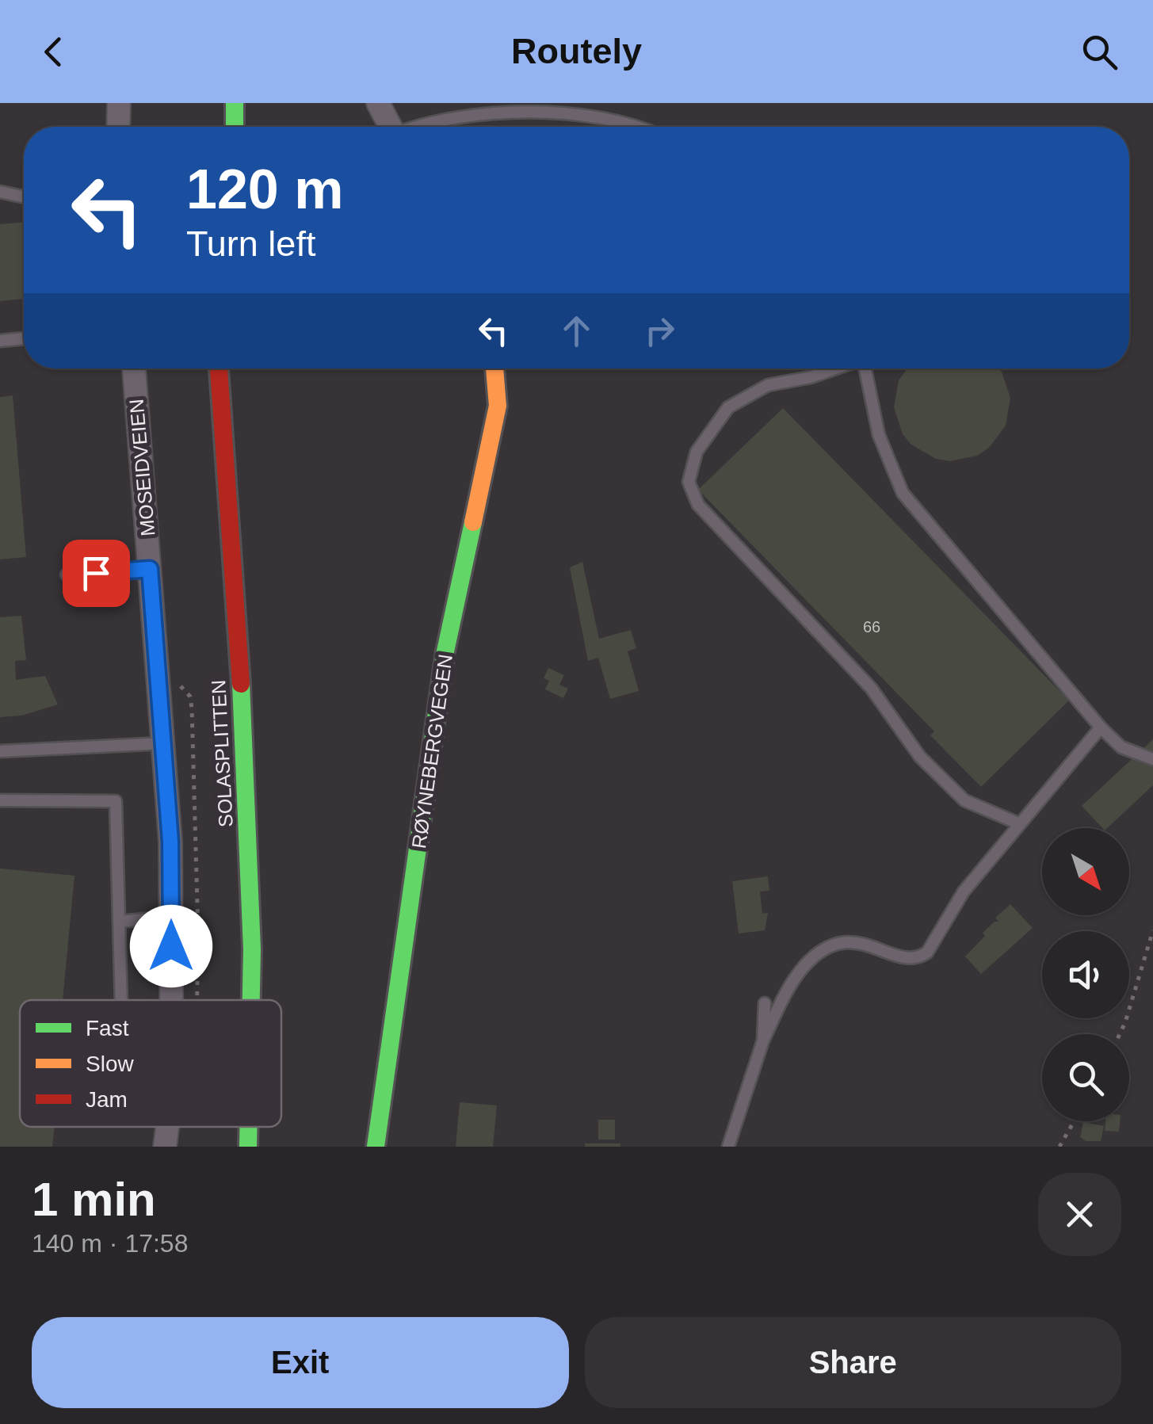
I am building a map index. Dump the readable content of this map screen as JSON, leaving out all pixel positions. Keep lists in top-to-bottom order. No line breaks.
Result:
{"streets":{"main road":["RØYNEBERGVEGEN","SOLASPLITTEN"],"street":["MOSEIDVEIEN"]},"house_numbers":["66"],"legend":["Fast","Slow","Jam"],"north":"bottom right","page":{"header":"Routely","turn":["120 m","Turn left"],"heading":["1 min","140 m · 17:58"],"buttons":["Exit","Share"]}}
